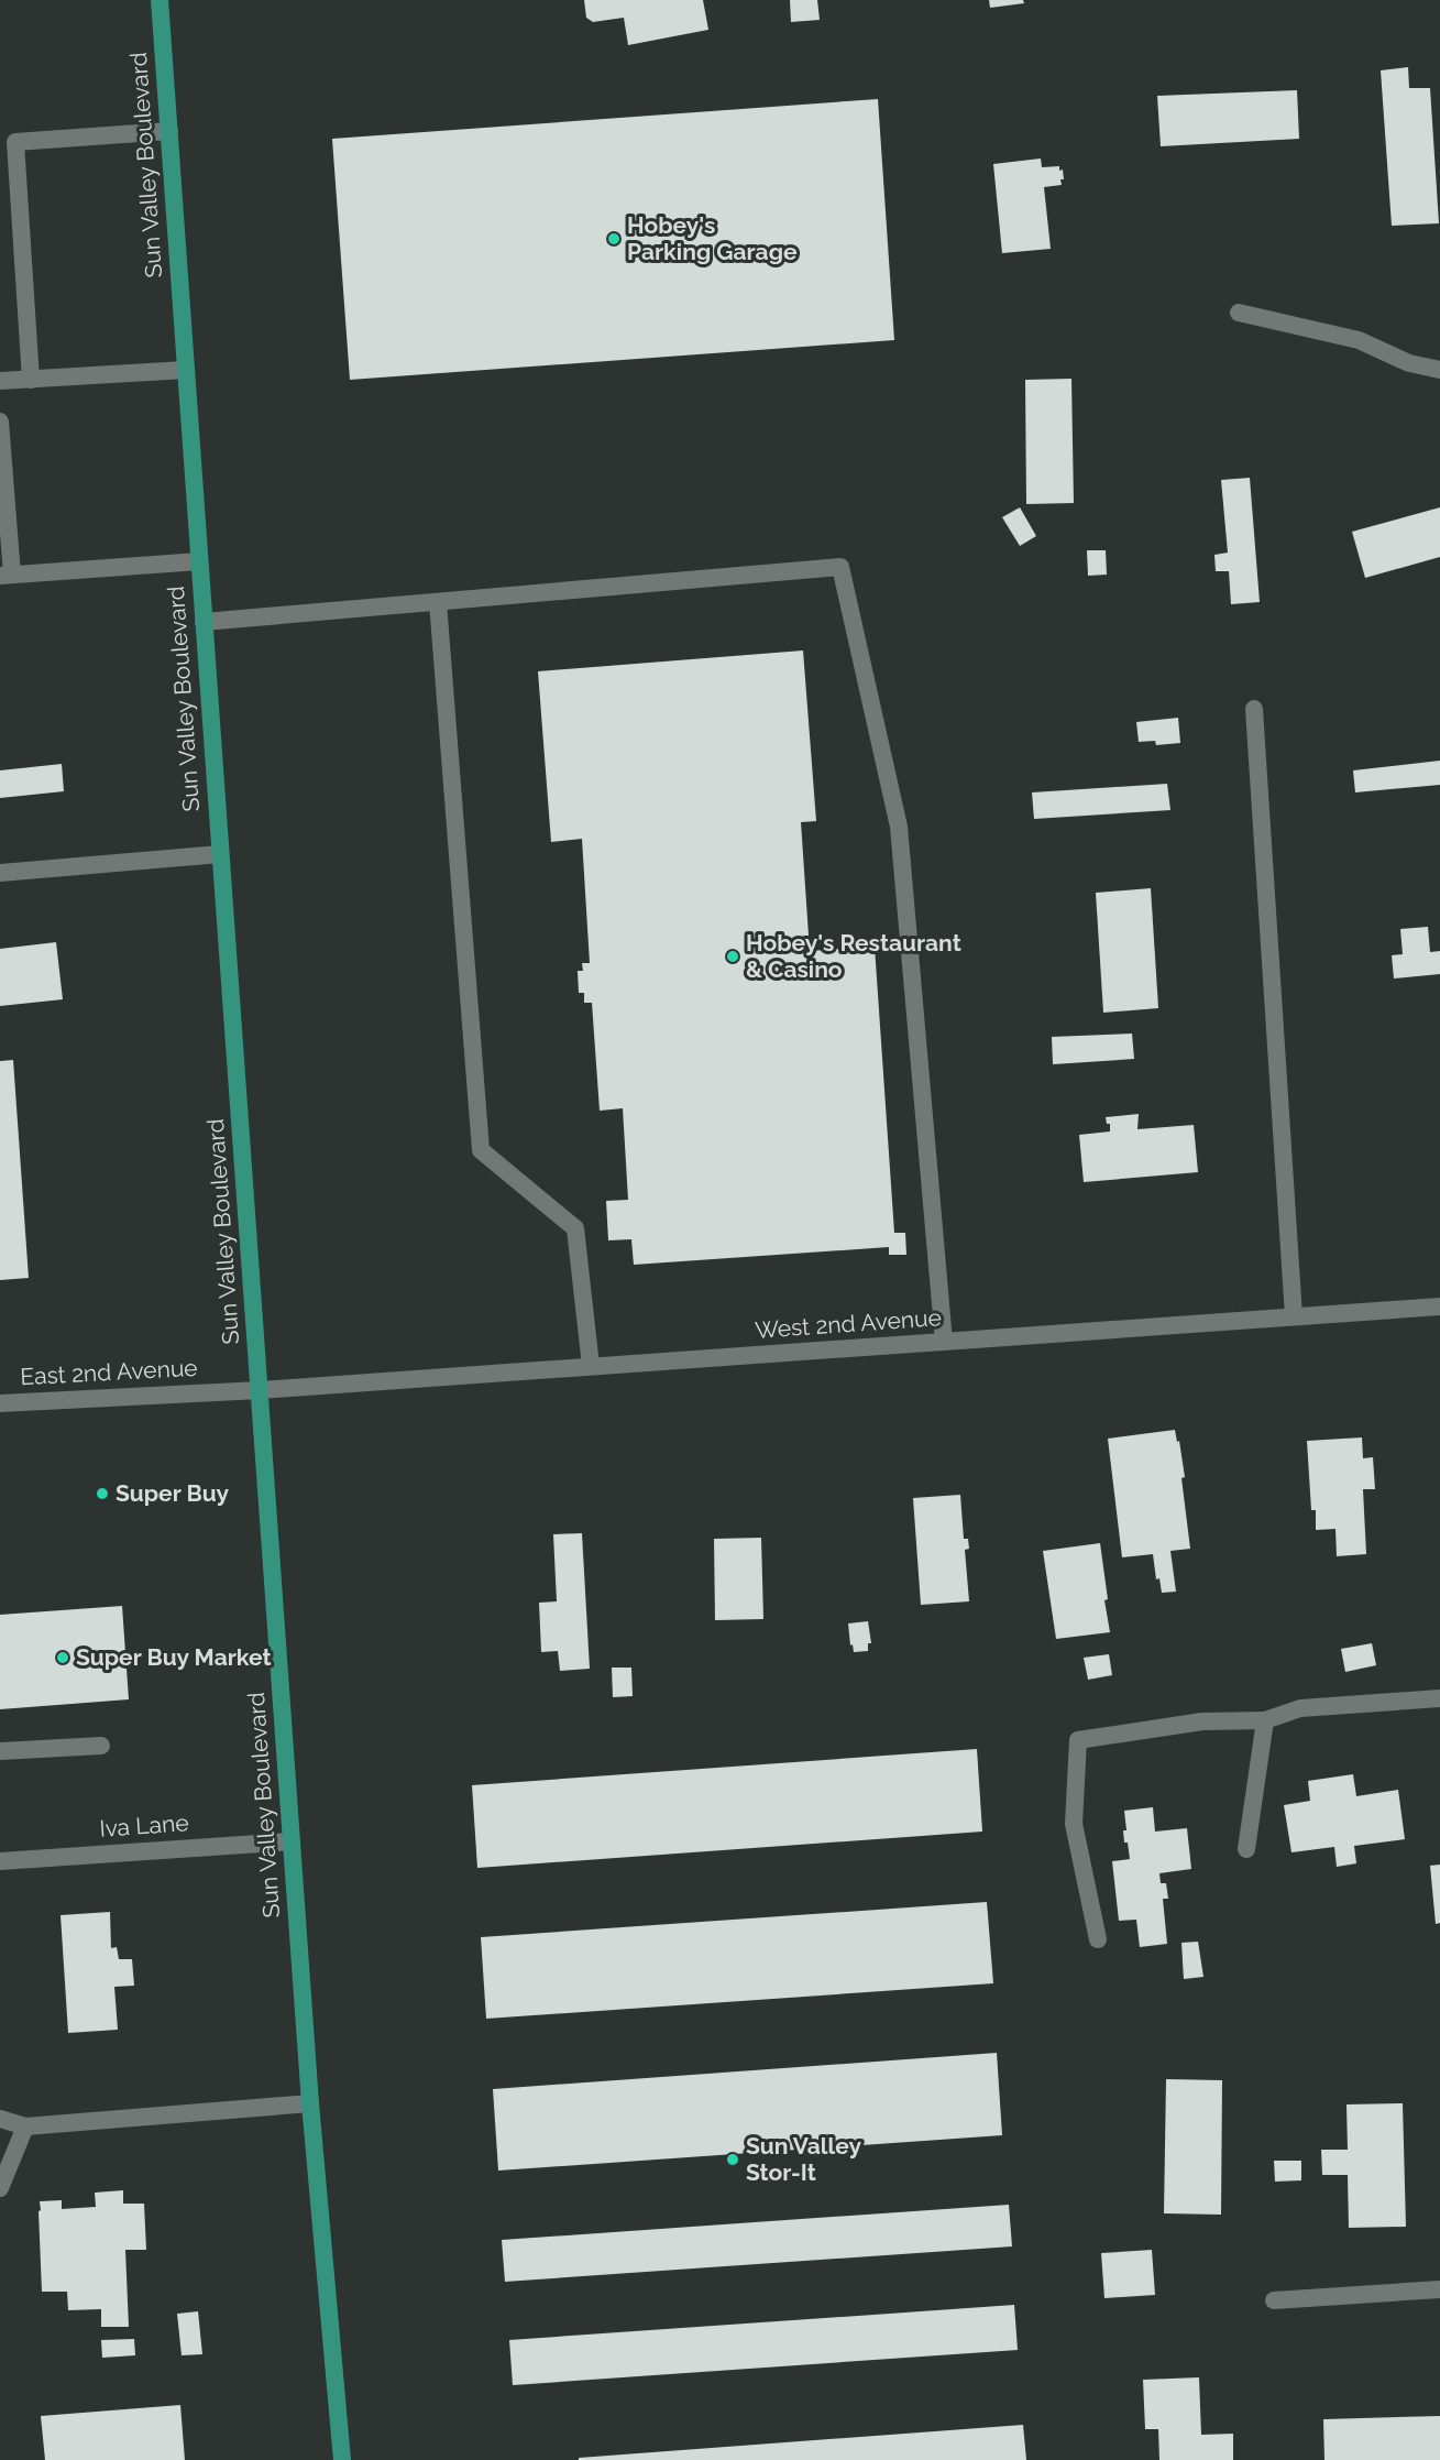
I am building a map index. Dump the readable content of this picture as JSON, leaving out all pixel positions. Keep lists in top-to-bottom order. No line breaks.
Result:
{"streets":{"main road":["Sun Valley Boulevard"],"street":["West 2nd Avenue","East 2nd Avenue","Iva Lane"]},"crossings":[["Sun Valley Boulevard","West 2nd Avenue"],["Sun Valley Boulevard","East 2nd Avenue"],["Sun Valley Boulevard","Iva Lane"],["West 2nd Avenue","East 2nd Avenue"]],"places":["Hobey's Parking Garage","Hobey's Restaurant & Casino","Super Buy","Super Buy Market","Sun Valley Stor-It"]}
